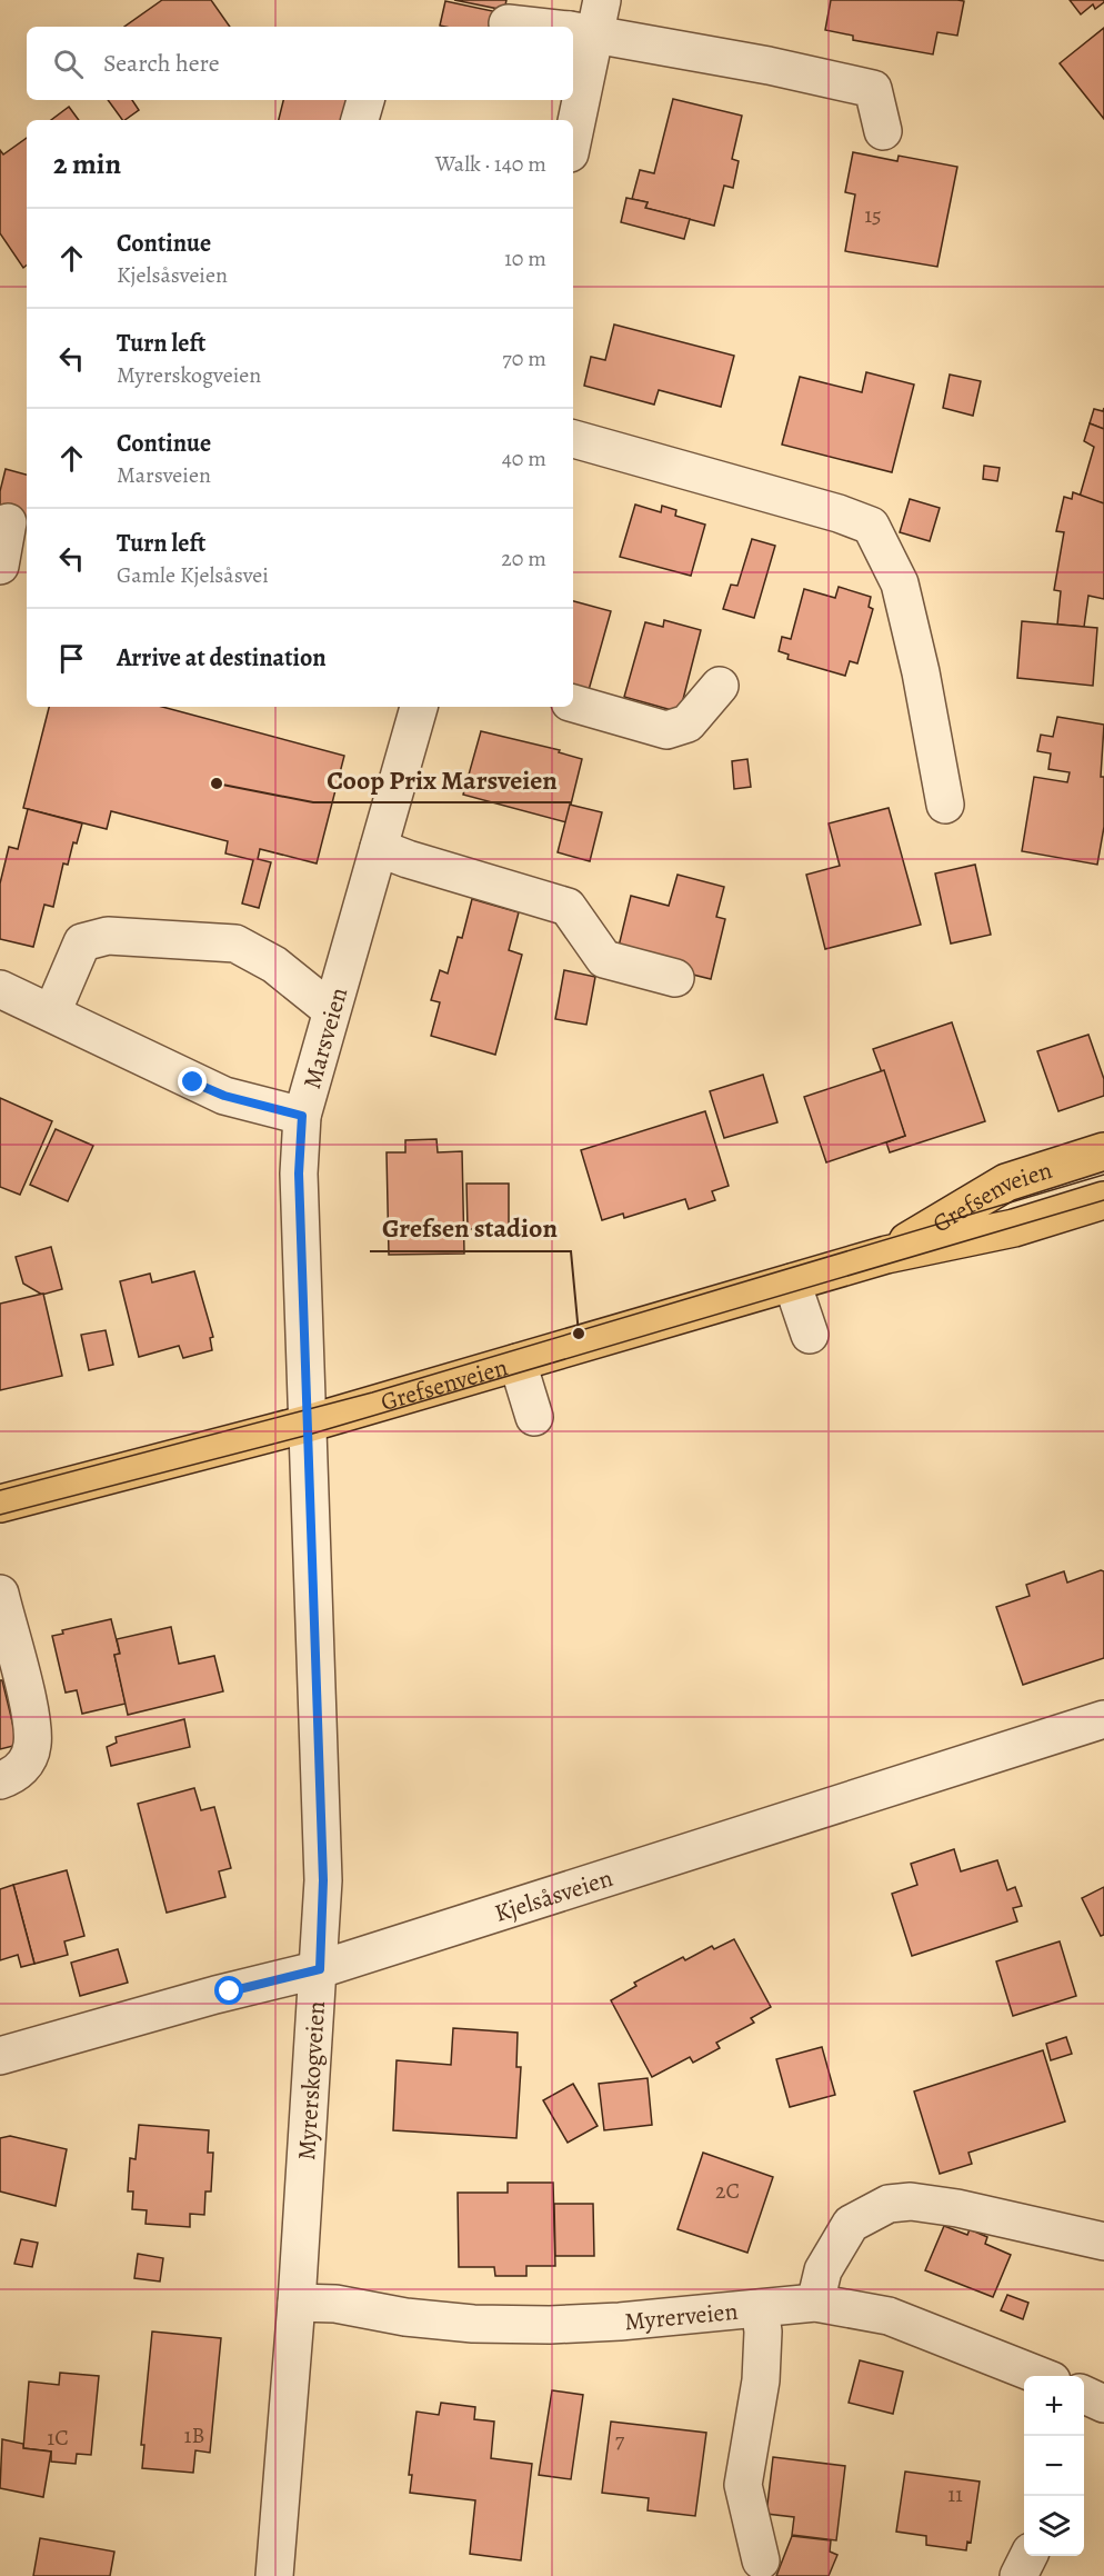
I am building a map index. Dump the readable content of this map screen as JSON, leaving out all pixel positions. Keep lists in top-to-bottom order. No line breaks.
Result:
{"streets":{"main road":["Grefsenveien"],"street":["Marsveien","Kjelsåsveien","Myrerskogveien","Myrerveien"]},"crossings":[["Marsveien","Grefsenveien"],["Marsveien","Myrerskogveien"],["Grefsenveien","Myrerskogveien"],["Kjelsåsveien","Myrerskogveien"],["Myrerskogveien","Myrerveien"]],"places":["Coop Prix Marsveien","Grefsen stadion"],"house_numbers":["15","2C","1B","1C","7","11"],"page":{"search":"Search here","heading":["2 min","Walk · 140 m"],"list":[["Continue","Kjelsåsveien","10 m"],["Turn left","Myrerskogveien","70 m"],["Continue","Marsveien","40 m"],["Turn left","Gamle Kjelsåsvei","20 m"],"Arrive at destination"],"map_buttons":["+","−"]}}
